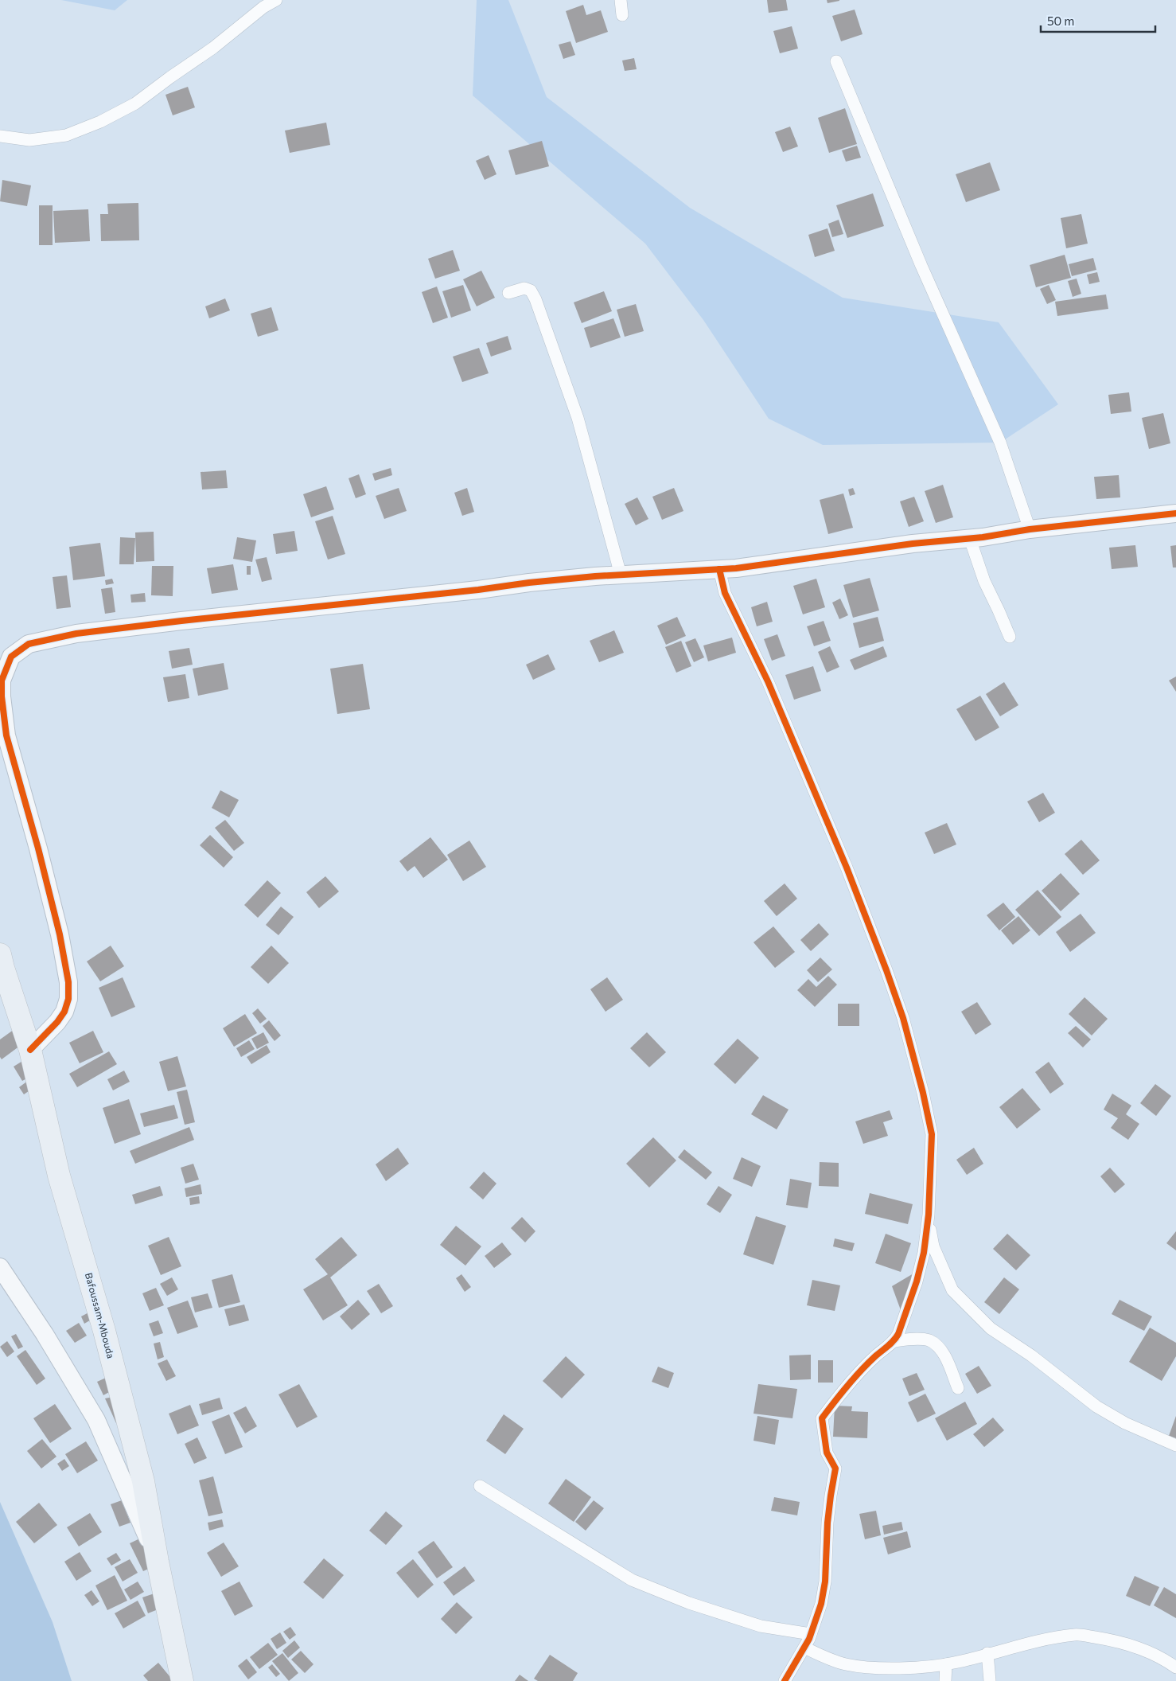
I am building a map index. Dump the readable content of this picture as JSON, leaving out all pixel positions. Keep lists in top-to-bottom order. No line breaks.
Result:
{"streets":{"highway":["Bafoussam-Mbouda"]},"scale_bar":"50 m"}
